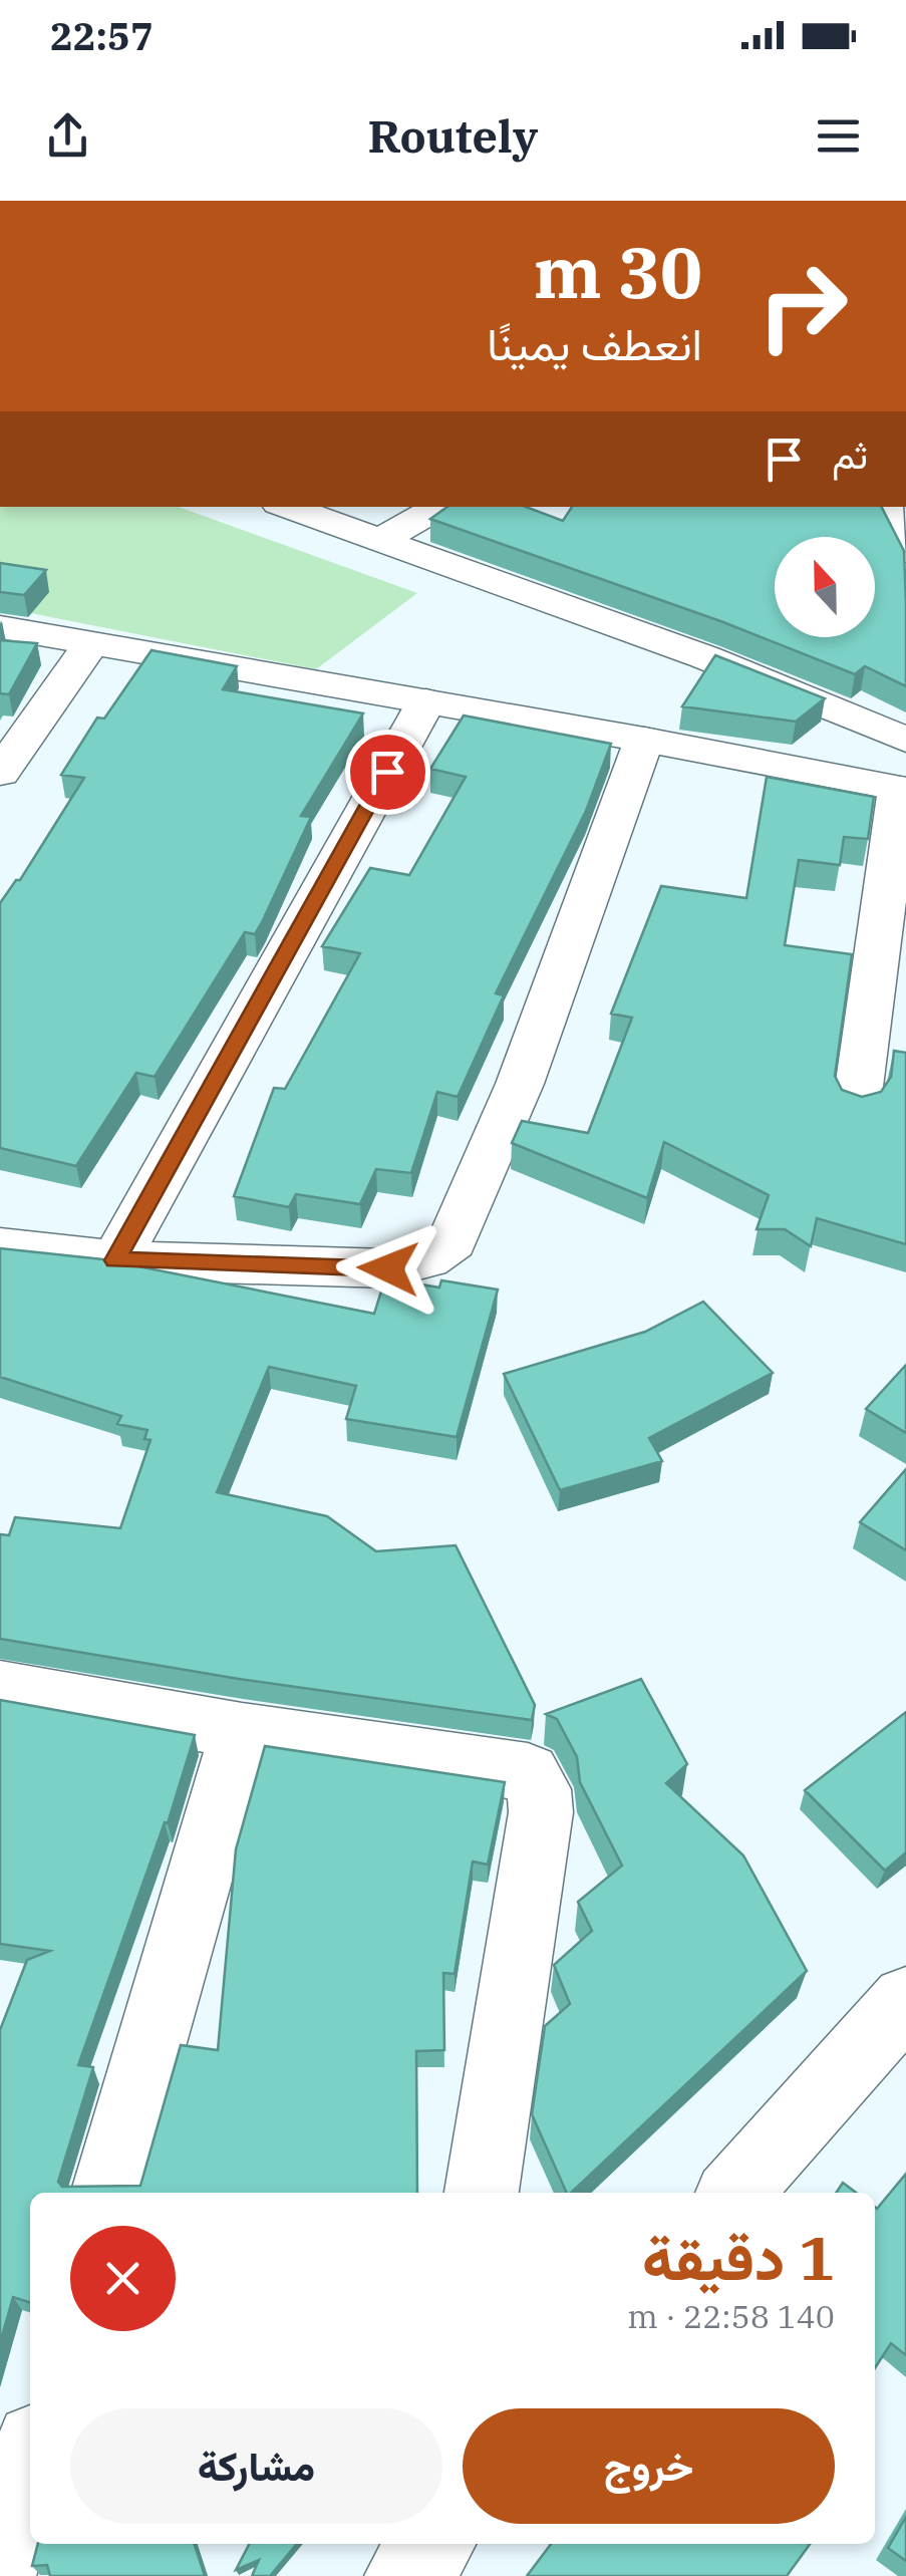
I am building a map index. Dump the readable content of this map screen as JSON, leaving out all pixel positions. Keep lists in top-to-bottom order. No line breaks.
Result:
{"north":"top","page":{"status":"22:57","header":"Routely","turn":["30 m","انعطف يمينًا"],"then":"ثم","heading":["1 دقيقة","140 m · 22:58"],"buttons":["خروج","مشاركة"]}}
